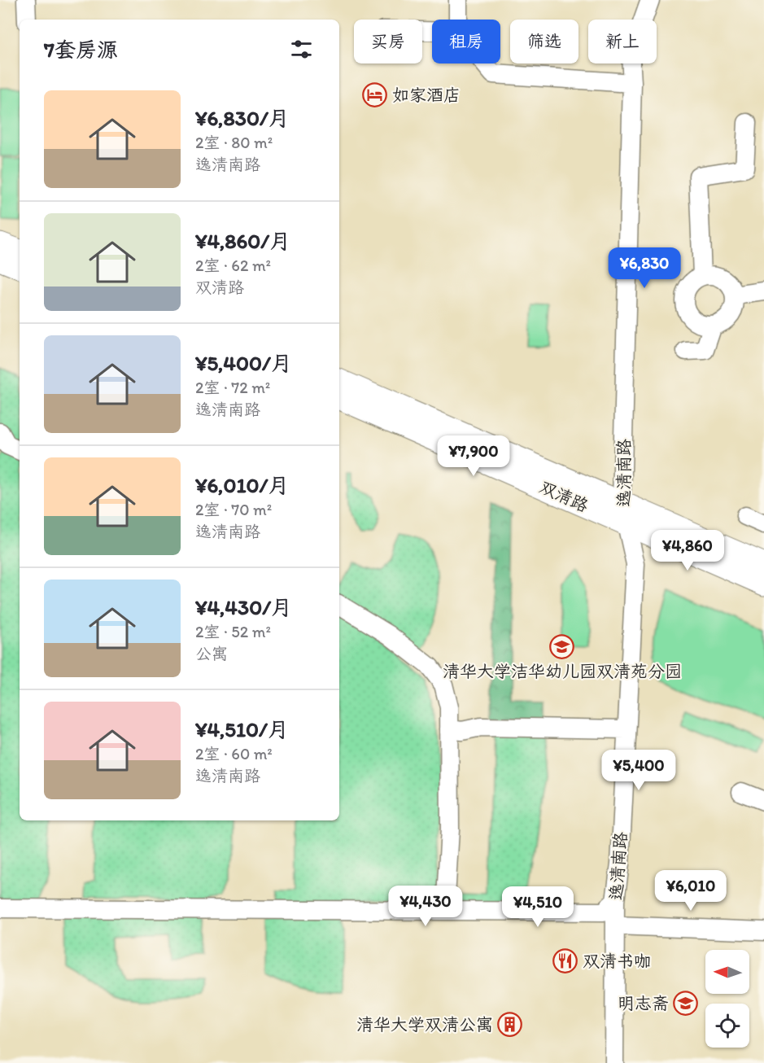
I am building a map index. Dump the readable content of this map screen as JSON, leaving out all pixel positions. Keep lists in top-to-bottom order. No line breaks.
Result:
{"streets":{"main road":["双清路"],"street":["逸清南路"]},"crossings":[["逸清南路","双清路"]],"places":{"hotel":["如家酒店"],"school or university":["清华大学洁华幼儿园双清苑分园","明志斋"],"restaurant":["双清书咖"],"building":["清华大学双清公寓"]},"north":"left","page":{"chip":["买房","租房","筛选","新上"],"heading":"7套房源","list":[{"name":"¥6,830/月","note":"2室 · 80 m² · 逸清南路"},{"name":"¥4,860/月","note":"2室 · 62 m² · 双清路"},{"name":"¥5,400/月","note":"2室 · 72 m² · 逸清南路"},{"name":"¥6,010/月","note":"2室 · 70 m² · 逸清南路"},{"name":"¥4,430/月","note":"2室 · 52 m² · 公寓"},{"name":"¥4,510/月","note":"2室 · 60 m² · 逸清南路"}],"price":["¥6,830","¥7,900","¥4,860","¥5,400","¥6,010","¥4,430","¥4,510"]}}
